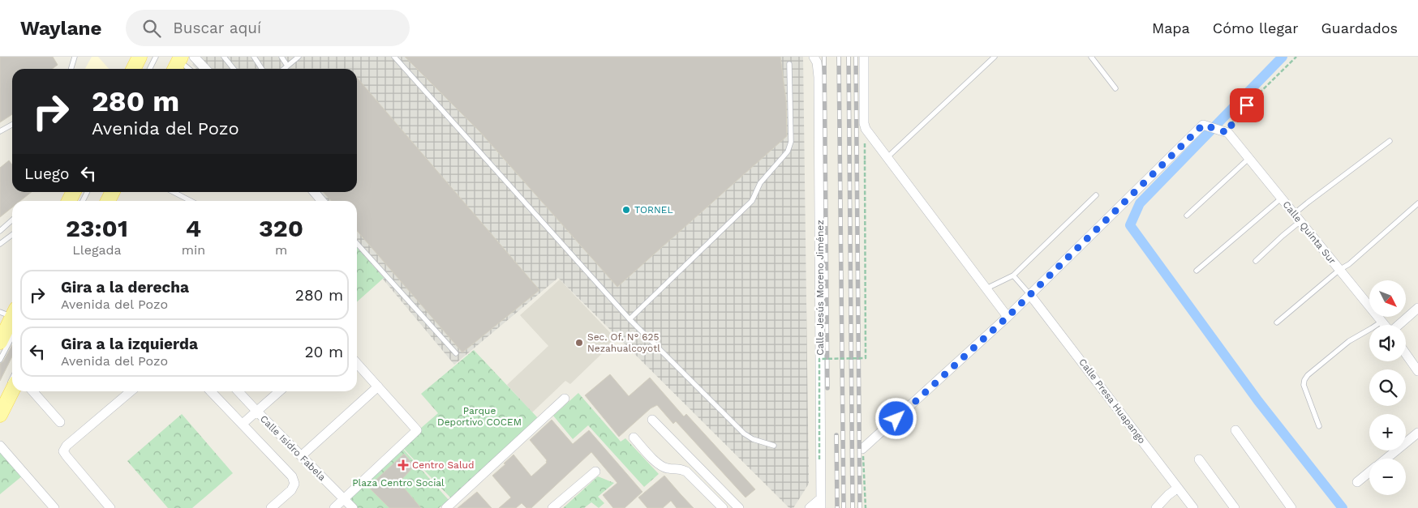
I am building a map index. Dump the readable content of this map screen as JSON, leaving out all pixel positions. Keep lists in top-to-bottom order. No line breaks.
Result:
{"streets":{"street":["Calle Quinta Sur","Calle Jesús Moreno Jiménez","Calle Presa Huapango","Calle Isidro Fabela"]},"parks":["Parque Deportivo COCEM","Plaza Centro Social"],"places":{"other":["TORNEL","Sec. Of. N° 625 Nezahualcoyotl"],"health":["Centro Salud"]},"north":"bottom right","page":{"header":"Waylane","search":"Buscar aquí","nav":["Mapa","Cómo llegar","Guardados"],"turn":["280 m","Avenida del Pozo"],"then":"Luego","eta":["23:01","Llegada","4","min","320","m"],"list":[{"name":"Gira a la derecha","note":"Avenida del Pozo","value":"280 m"},{"name":"Gira a la izquierda","note":"Avenida del Pozo","value":"20 m"}],"map_buttons":["+","−"]}}
